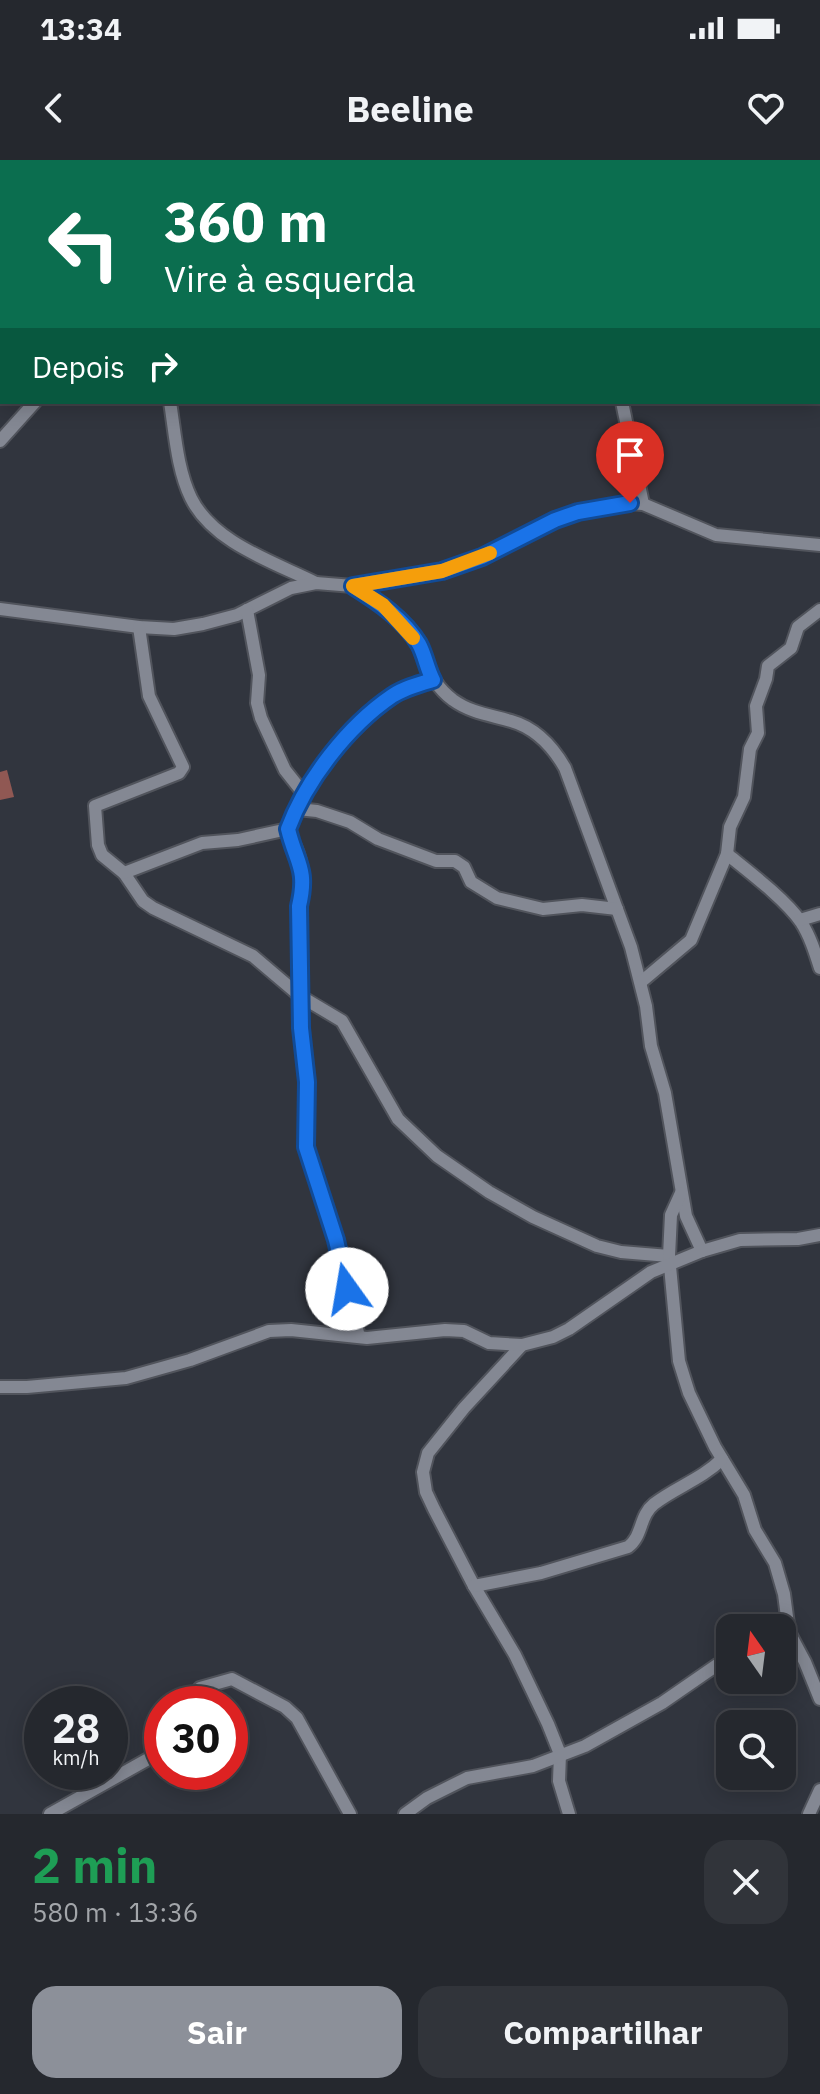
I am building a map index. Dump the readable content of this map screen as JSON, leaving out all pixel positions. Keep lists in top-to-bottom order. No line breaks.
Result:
{"north":"top","page":{"status":"13:34","header":"Beeline","turn":["360 m","Vire à esquerda"],"then":"Depois","speed":"28 km/h","limit":"30","heading":["2 min","580 m · 13:36"],"buttons":["Sair","Compartilhar"]}}
